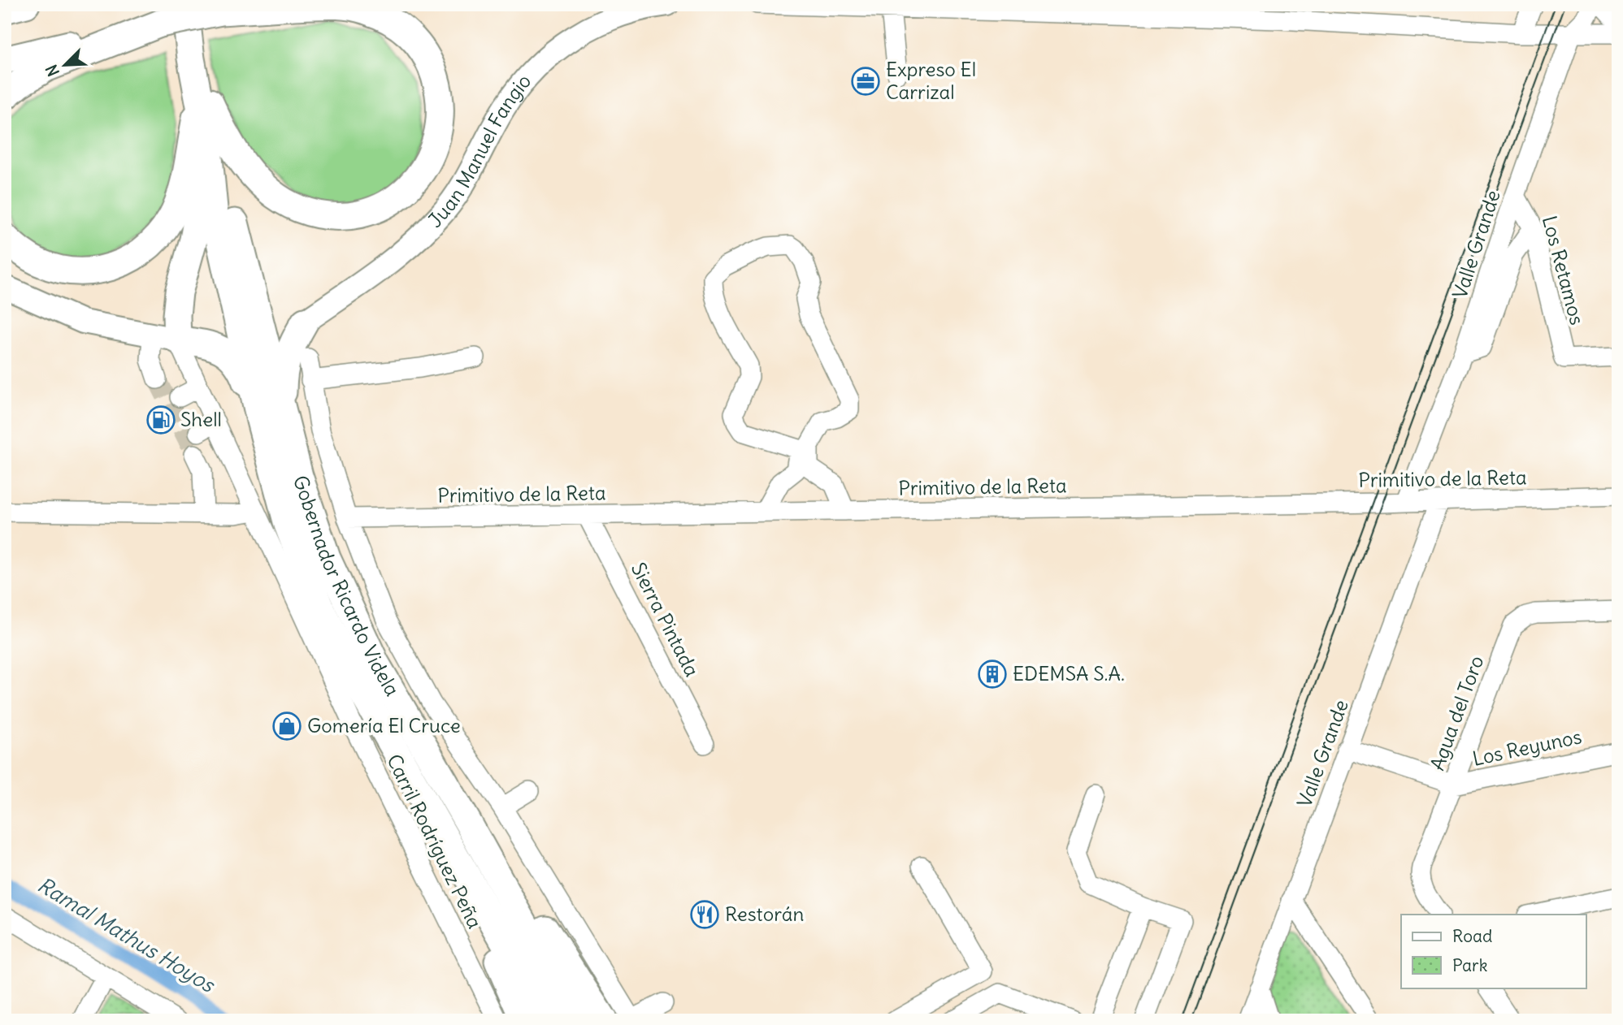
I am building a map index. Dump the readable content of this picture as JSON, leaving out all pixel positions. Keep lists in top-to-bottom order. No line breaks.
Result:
{"streets":{"highway":["Gobernador Ricardo Videla"],"main road":["Juan Manuel Fangio"],"street":["Valle Grande","Los Retamos","Primitivo de la Reta","Sierra Pintada","Agua del Toro","Los Reyunos","Carril Rodríguez Peña"]},"crossings":[["Valle Grande","Los Retamos"],["Valle Grande","Primitivo de la Reta"],["Valle Grande","Los Reyunos"],["Primitivo de la Reta","Sierra Pintada"],["Agua del Toro","Los Reyunos"]],"water":["Ramal Mathus Hoyos"],"places":{"office":["Expreso El Carrizal"],"fuel station":["Shell"],"building":["EDEMSA S.A."],"shop":["Gomería El Cruce"],"restaurant":["Restorán"]},"legend":["Road","Park"],"north":"bottom left"}
